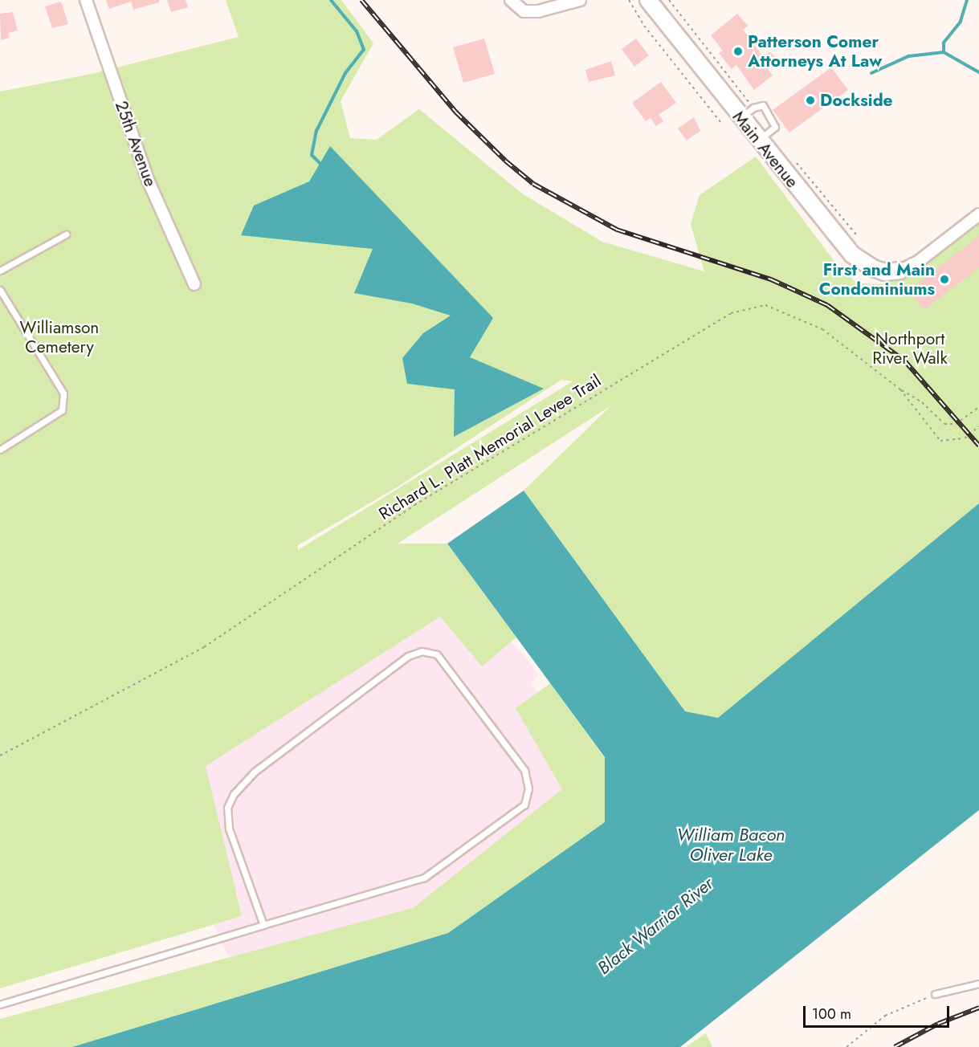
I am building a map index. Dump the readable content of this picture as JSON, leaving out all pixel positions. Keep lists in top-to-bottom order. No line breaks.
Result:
{"streets":{"main road":["Main Avenue"],"street":["25th Avenue"],"path":["Richard L. Platt Memorial Levee Trail"]},"water":["William Bacon Oliver Lake","Black Warrior River"],"parks":["Williamson Cemetery","Northport River Walk"],"places":["Patterson Comer Attorneys At Law","Dockside","First and Main Condominiums"],"scale_bar":"100 m"}
